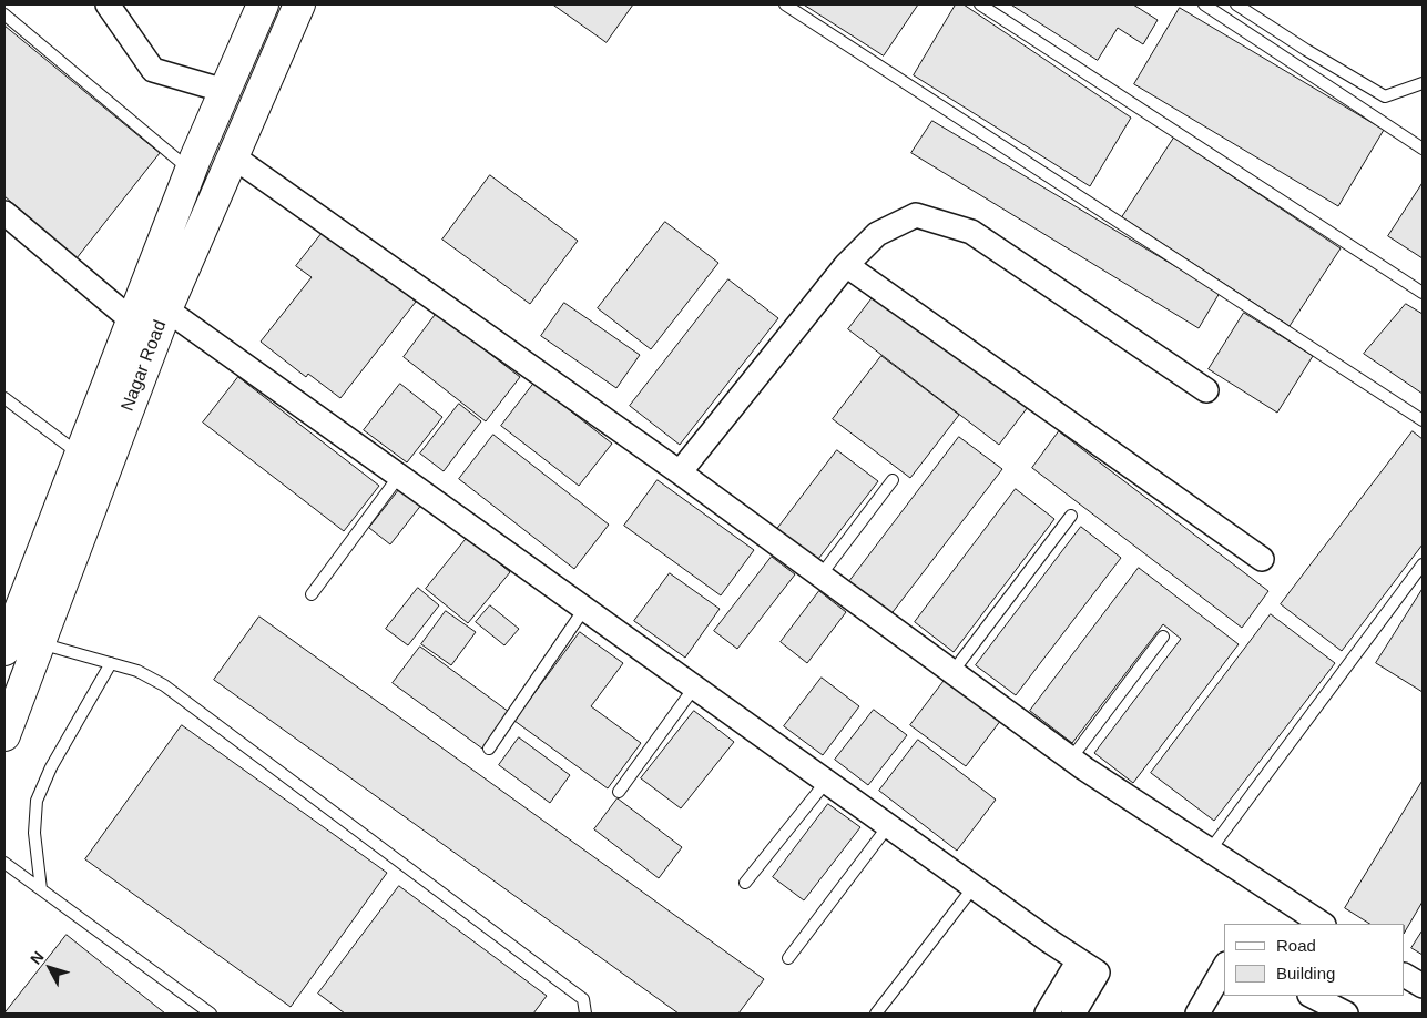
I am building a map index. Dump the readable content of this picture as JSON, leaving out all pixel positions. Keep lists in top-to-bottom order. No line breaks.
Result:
{"streets":{"highway":["Nagar Road"]},"legend":["Road","Building"],"north":"top left"}
